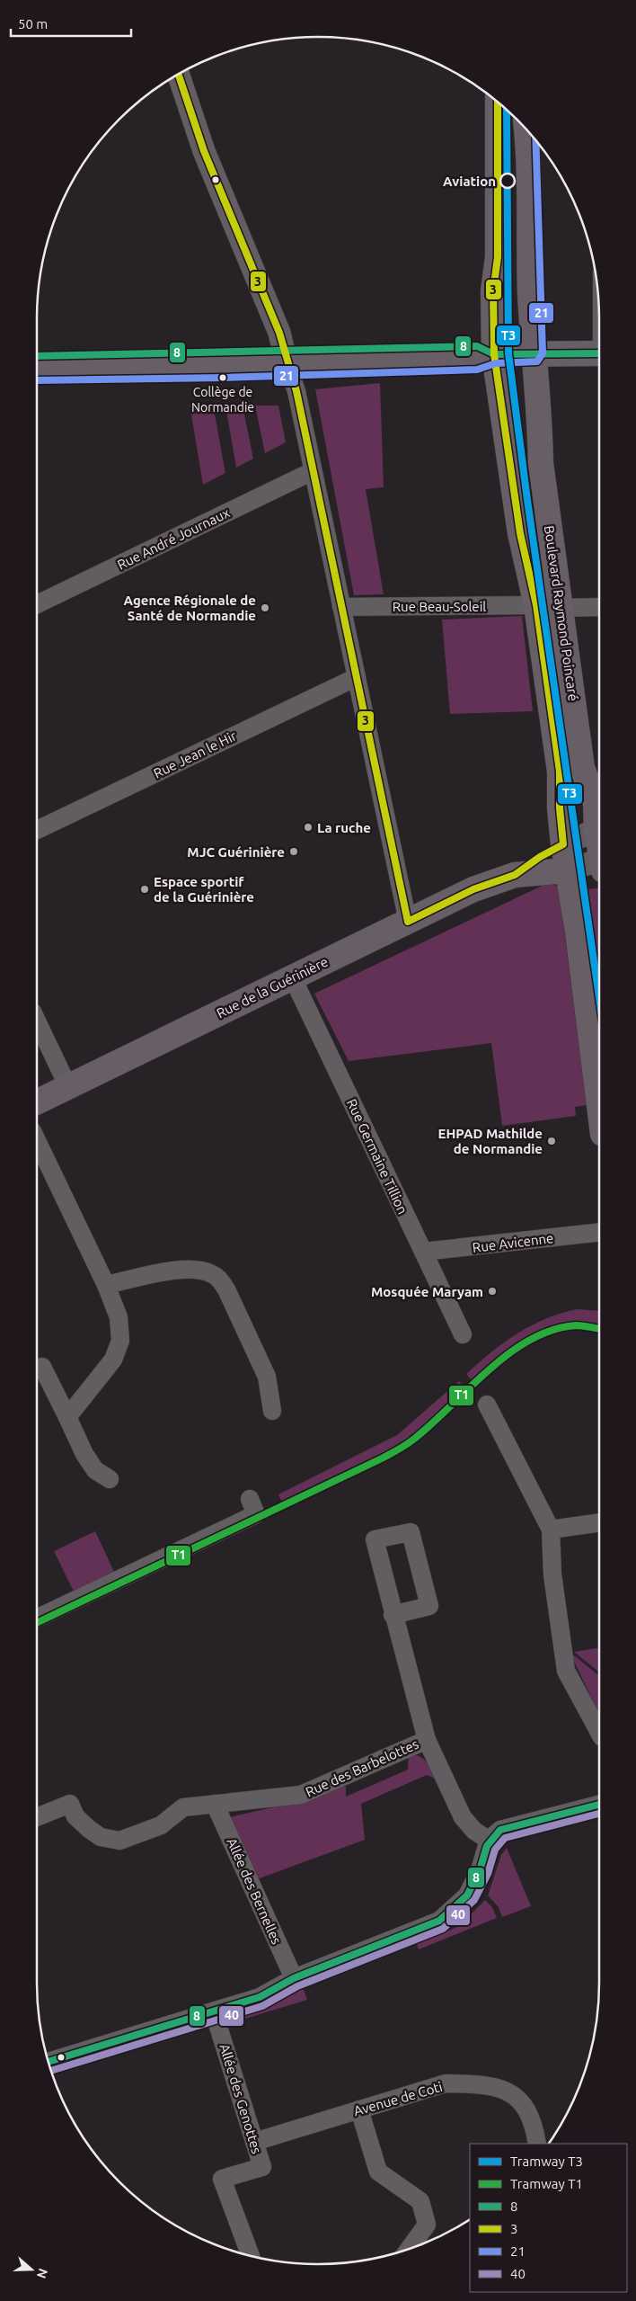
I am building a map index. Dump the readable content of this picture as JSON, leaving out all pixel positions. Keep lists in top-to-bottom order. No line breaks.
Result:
{"streets":{"main road":["Boulevard Raymond Poincaré","Rue de la Guérinière"],"street":["Rue André Journaux","Rue Beau-Soleil","Rue Jean le Hir","Rue Germaine Tillion","Rue Avicenne","Rue des Barbelottes","Allée des Bernelles","Allée des Genottes","Avenue de Coti"]},"crossings":[["Rue Beau-Soleil","Boulevard Raymond Poincaré"],["Boulevard Raymond Poincaré","Rue de la Guérinière"],["Rue de la Guérinière","Rue Germaine Tillion"],["Rue Germaine Tillion","Rue Avicenne"],["Rue des Barbelottes","Allée des Bernelles"],["Allée des Genottes","Avenue de Coti"]],"places":["Aviation","Collège de Normandie","Agence Régionale de Santé de Normandie","La ruche","MJC Guérinière","Espace sportif de la Guérinière","EHPAD Mathilde de Normandie","Mosquée Maryam"],"lines":["transit line 3","tram line T3","transit line 21","transit line 8","tram line T1","transit line 40"],"legend":["Tramway T3","Tramway T1","8","3","21","40"],"scale_bar":"50 m","north":"right"}
